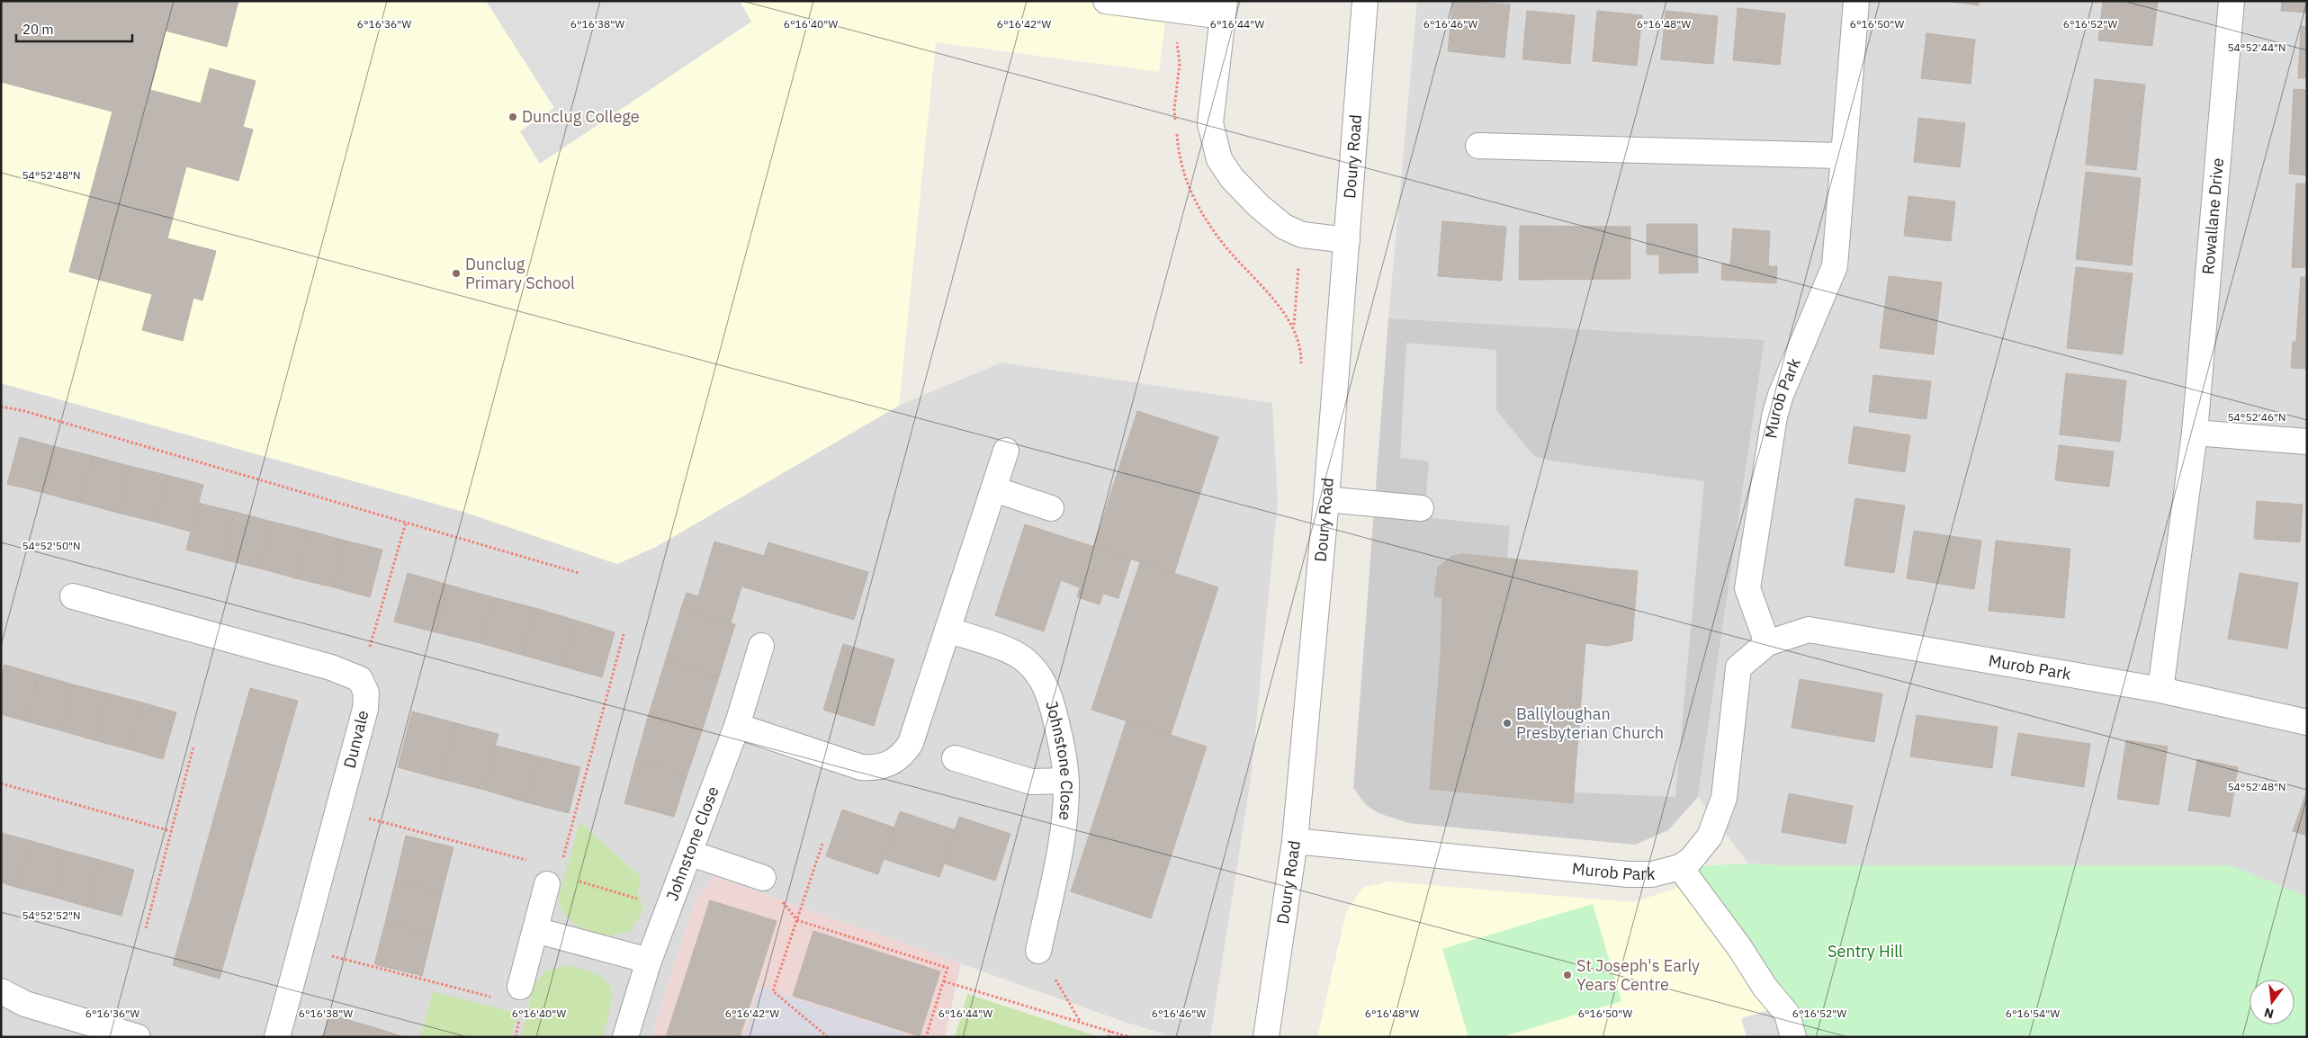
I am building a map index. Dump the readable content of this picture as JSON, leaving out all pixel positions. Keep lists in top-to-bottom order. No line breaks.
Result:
{"streets":{"street":["Doury Road","Rowallane Drive","Murob Park","Dunvale","Johnstone Close"]},"crossings":[["Doury Road","Murob Park"]],"parks":["Sentry Hill"],"places":["Dunclug College","Dunclug Primary School","Ballyloughan Presbyterian Church","St Joseph's Early Years Centre"],"scale_bar":"20 m","north":"bottom","coordinates":["6°16'36\"W","6°16'38\"W","6°16'40\"W","6°16'42\"W","6°16'44\"W","6°16'46\"W","6°16'48\"W","6°16'50\"W","6°16'52\"W","54°52'44\"N","54°52'48\"N","54°52'46\"N","54°52'50\"N","54°52'52\"N","6°16'54\"W"]}
